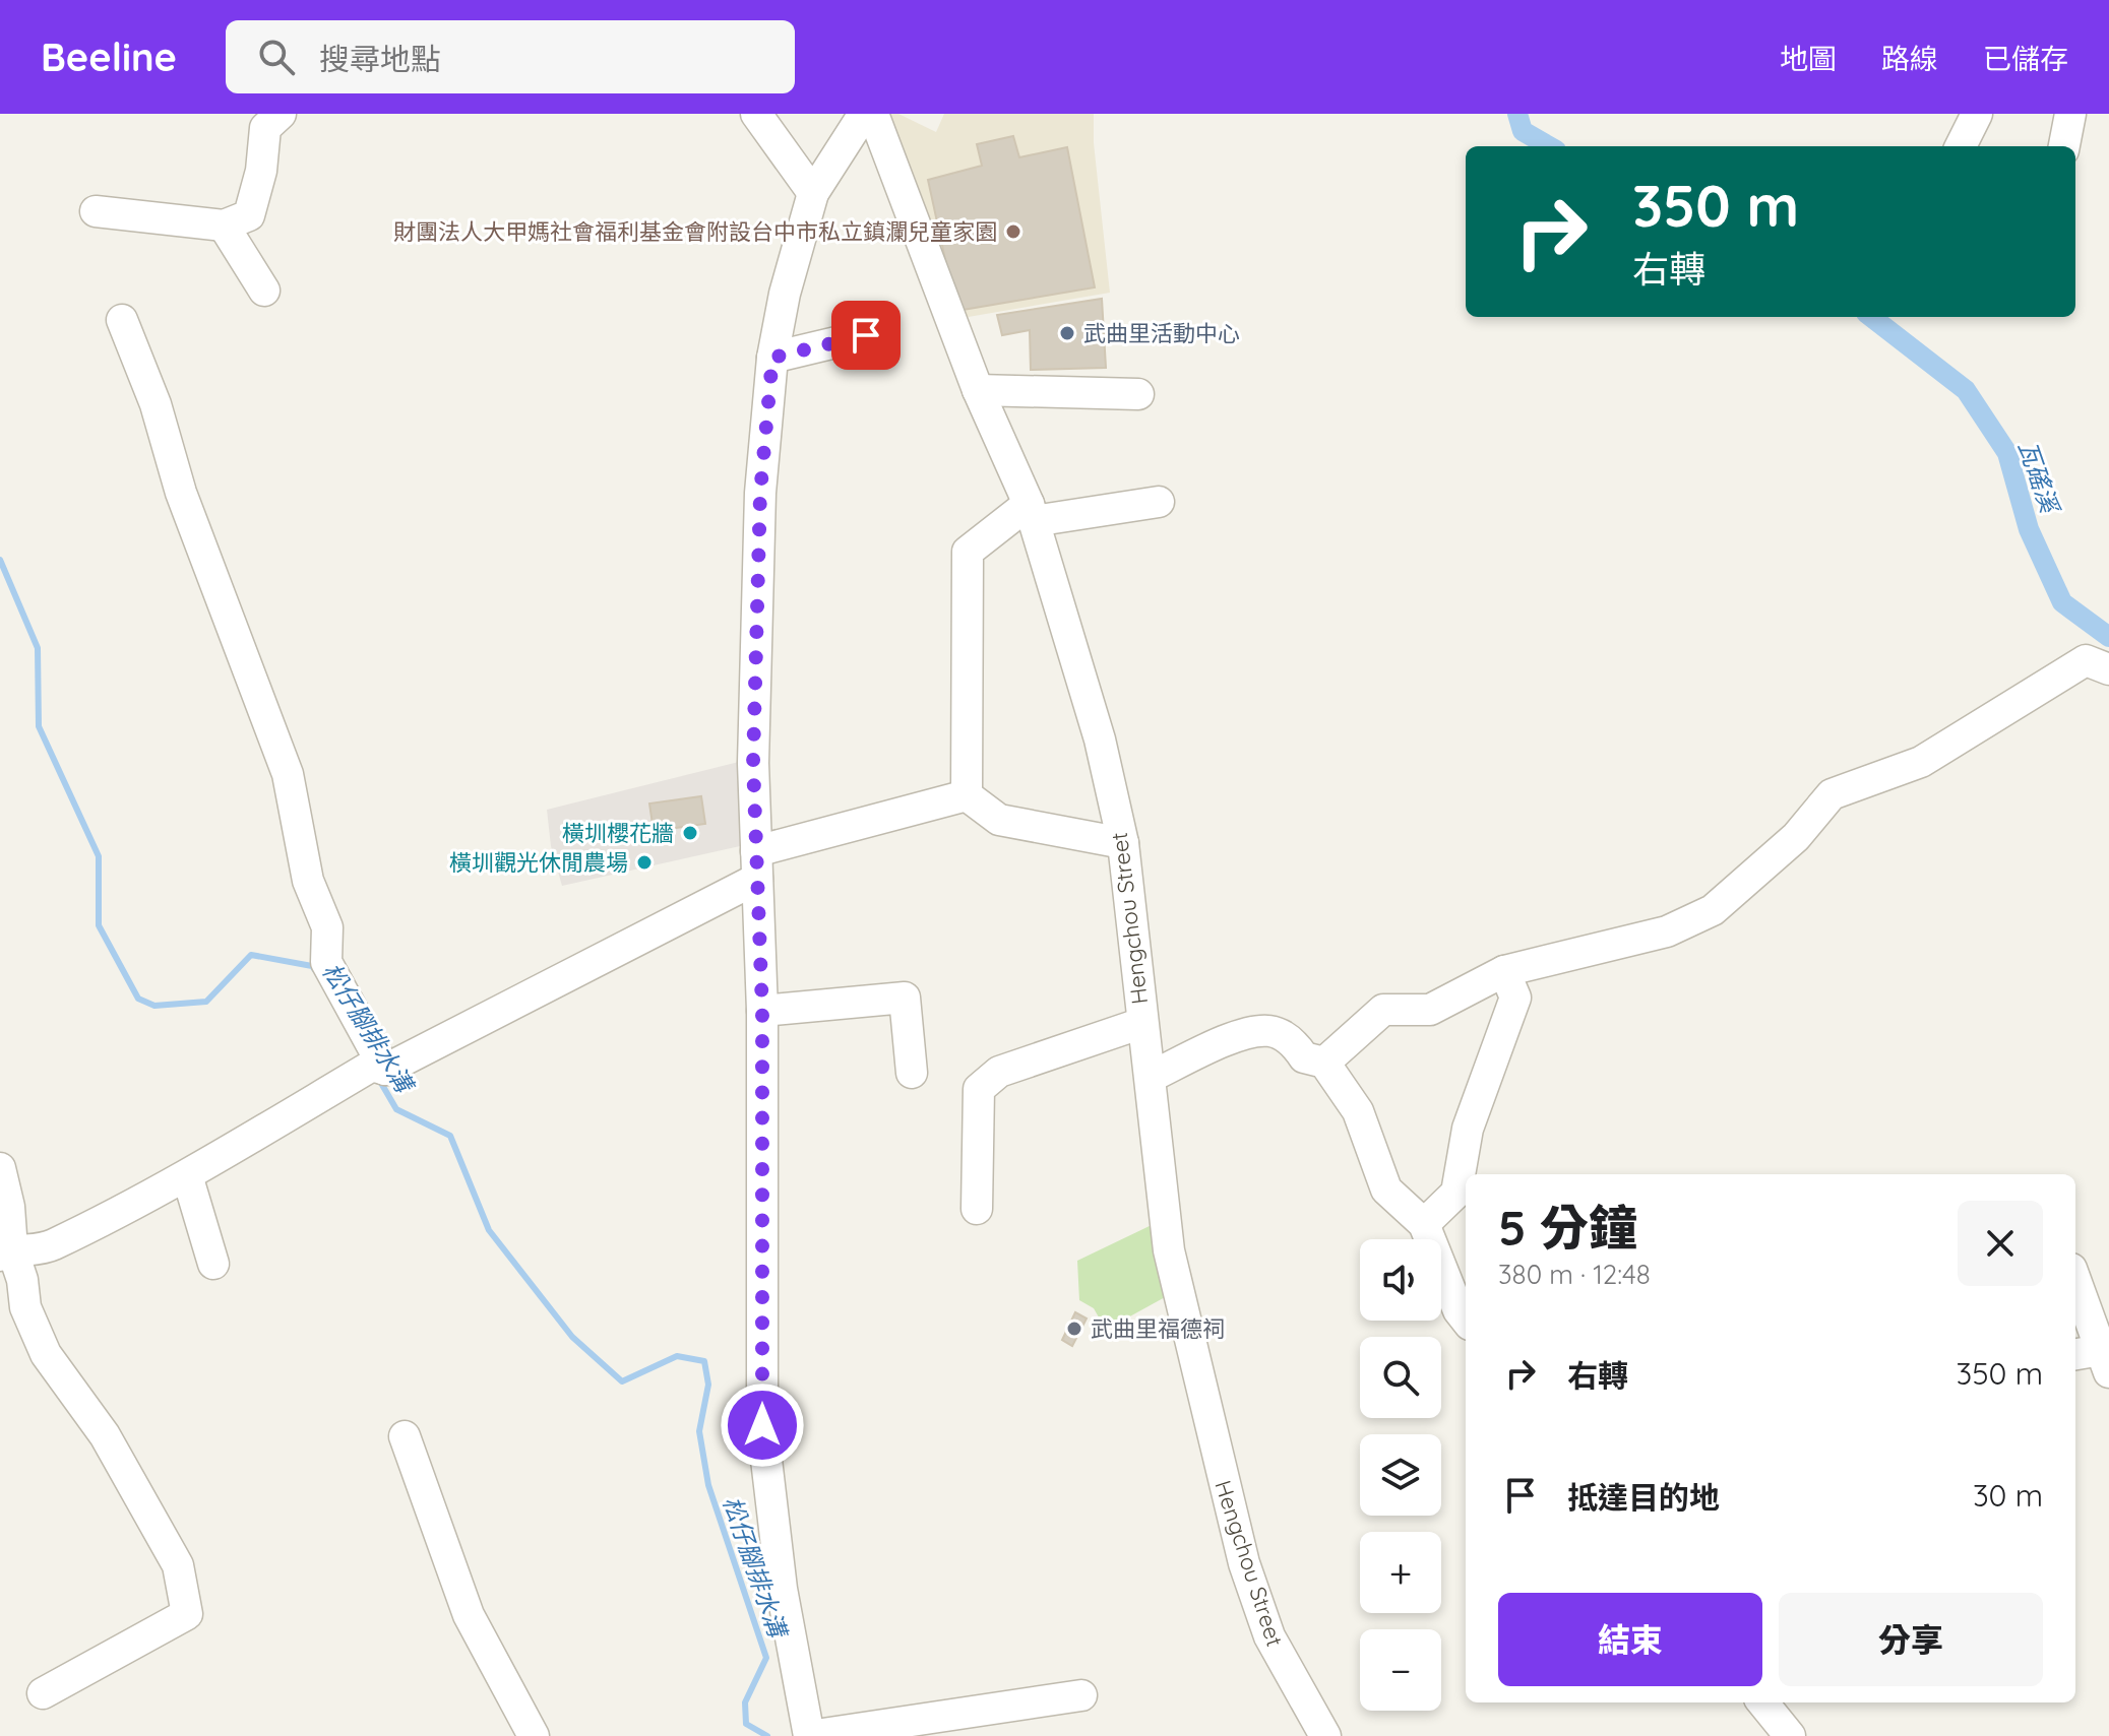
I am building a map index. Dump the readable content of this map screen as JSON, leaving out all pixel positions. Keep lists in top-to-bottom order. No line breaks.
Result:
{"streets":{"street":["Hengchou Street"]},"water":["瓦磘溪","松仔腳排水溝"],"places":["財團法人大甲媽社會福利基金會附設台中市私立鎮瀾兒童家園","武曲里活動中心","橫圳櫻花牆","橫圳觀光休閒農場","武曲里福德祠"],"page":{"header":"Beeline","search":"搜尋地點","nav":["地圖","路線","已儲存"],"turn":["350 m","右轉"],"heading":["5 分鐘","380 m · 12:48"],"map_buttons":["+","−"],"list":[{"name":"右轉","value":"350 m"},{"name":"抵達目的地","value":"30 m"}],"buttons":["結束","分享"]}}
